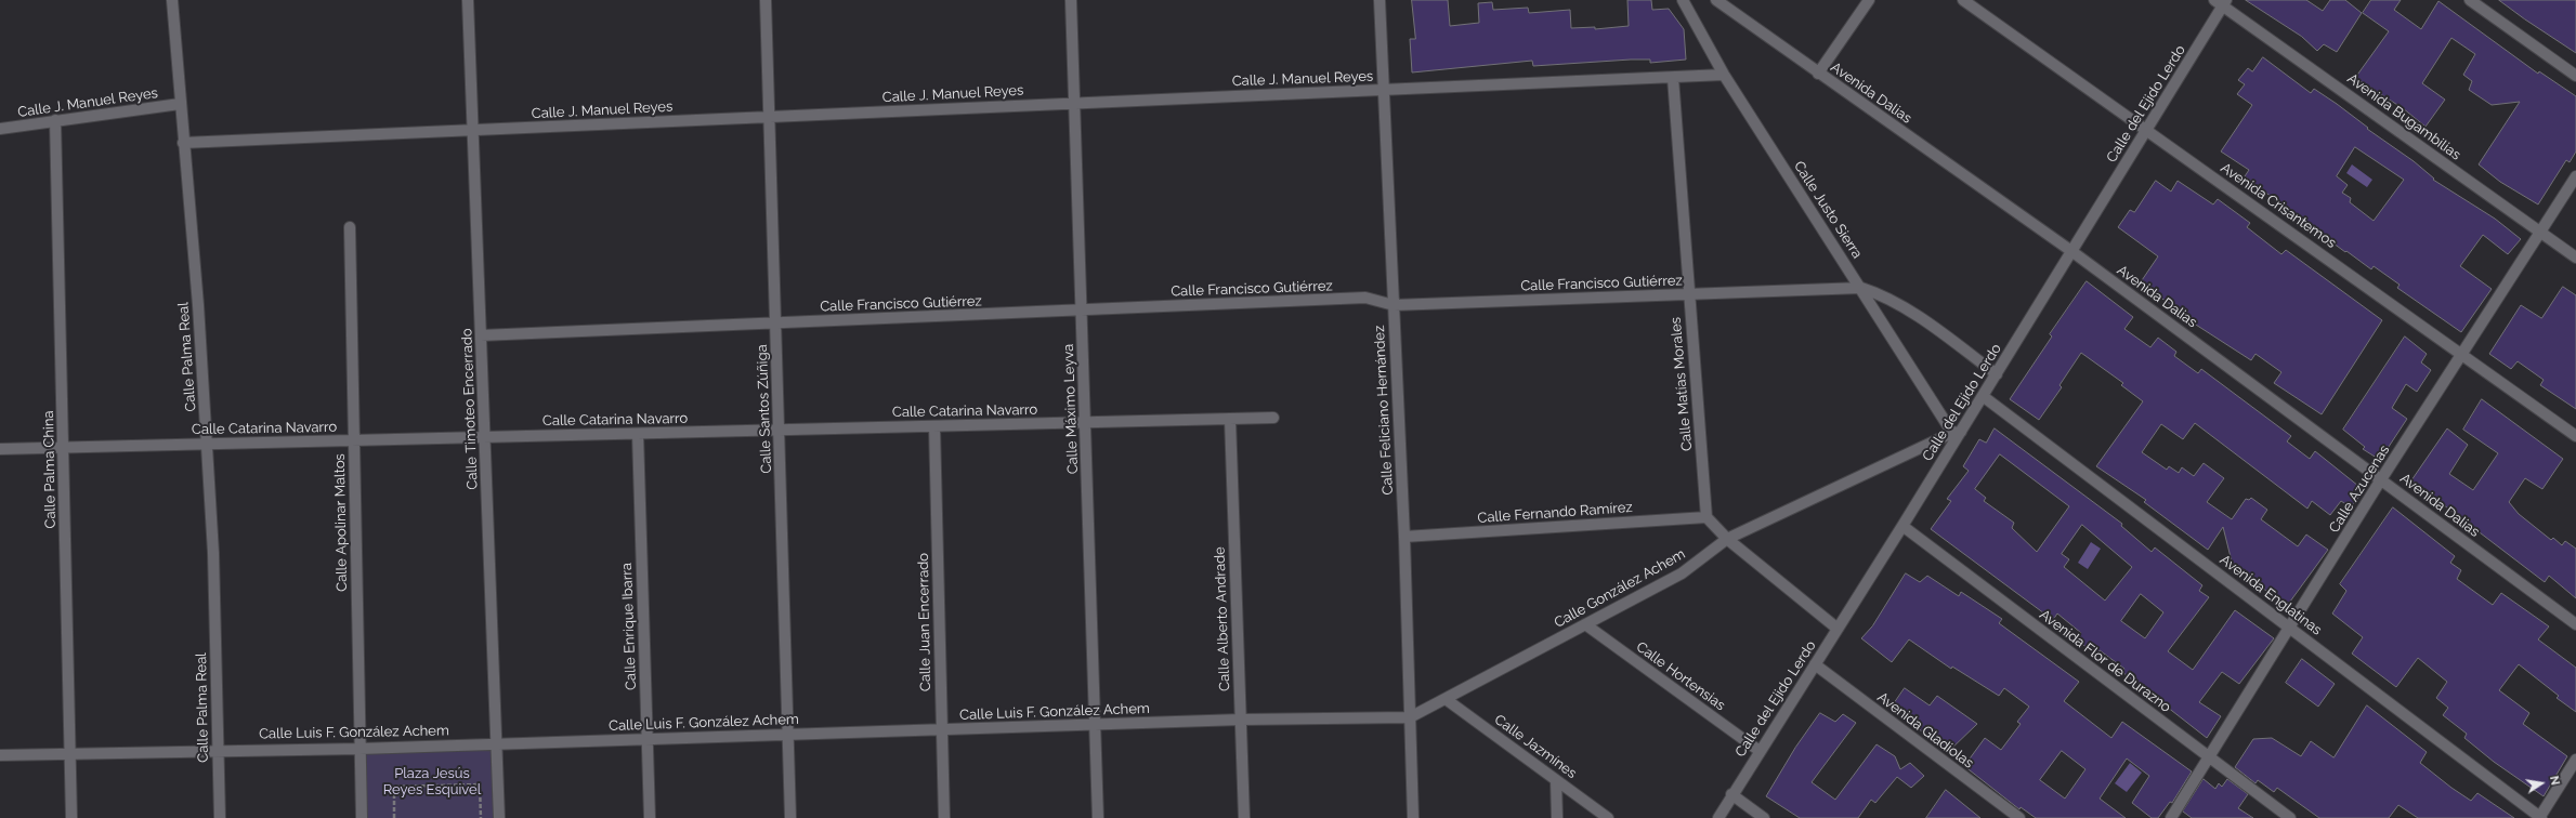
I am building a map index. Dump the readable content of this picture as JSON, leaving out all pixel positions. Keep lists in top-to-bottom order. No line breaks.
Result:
{"streets":{"street":["Calle J. Manuel Reyes","Avenida Dalias","Calle del Ejido Lerdo","Avenida Bugambilias","Avenida Crisantemos","Calle Justo Sierra","Calle Francisco Gutiérrez","Calle Palma Real","Calle Matías Morales","Calle Timoteo Encerrado","Calle Santos Zúñiga","Calle Máximo Leyva","Calle Feliciano Hernández","Calle Catarina Navarro","Calle Palma China","Calle Azucenas","Calle Fernando Ramírez","Calle Apolinar Maltos","Calle González Achem","Avenida Englatinas","Calle Alberto Andrade","Calle Juan Encerrado","Calle Enrique Ibarra","Avenida Flor de Durazno","Calle Hortensias","Calle Luis F. González Achem","Avenida Gladiolas","Calle Jazmínes"]},"crossings":[["Calle J. Manuel Reyes","Calle Justo Sierra"],["Calle J. Manuel Reyes","Calle Palma Real"],["Calle J. Manuel Reyes","Calle Matías Morales"],["Calle J. Manuel Reyes","Calle Timoteo Encerrado"],["Calle J. Manuel Reyes","Calle Santos Zúñiga"],["Calle J. Manuel Reyes","Calle Máximo Leyva"],["Calle J. Manuel Reyes","Calle Feliciano Hernández"],["Calle J. Manuel Reyes","Calle Palma China"],["Avenida Dalias","Calle del Ejido Lerdo"],["Avenida Dalias","Calle Azucenas"],["Calle del Ejido Lerdo","Avenida Bugambilias"],["Calle del Ejido Lerdo","Avenida Crisantemos"],["Calle del Ejido Lerdo","Calle Justo Sierra"],["Calle del Ejido Lerdo","Calle Francisco Gutiérrez"],["Calle del Ejido Lerdo","Calle González Achem"],["Calle del Ejido Lerdo","Avenida Englatinas"],["Calle del Ejido Lerdo","Avenida Flor de Durazno"],["Calle del Ejido Lerdo","Calle Hortensias"],["Calle del Ejido Lerdo","Avenida Gladiolas"],["Avenida Bugambilias","Calle Azucenas"],["Avenida Crisantemos","Calle Azucenas"],["Calle Justo Sierra","Calle Francisco Gutiérrez"],["Calle Justo Sierra","Calle González Achem"],["Calle Francisco Gutiérrez","Calle Matías Morales"],["Calle Francisco Gutiérrez","Calle Timoteo Encerrado"],["Calle Francisco Gutiérrez","Calle Santos Zúñiga"],["Calle Francisco Gutiérrez","Calle Máximo Leyva"],["Calle Francisco Gutiérrez","Calle Feliciano Hernández"],["Calle Palma Real","Calle Catarina Navarro"],["Calle Palma Real","Calle Luis F. González Achem"],["Calle Matías Morales","Calle Fernando Ramírez"],["Calle Timoteo Encerrado","Calle Catarina Navarro"],["Calle Timoteo Encerrado","Calle Luis F. González Achem"],["Calle Santos Zúñiga","Calle Catarina Navarro"],["Calle Santos Zúñiga","Calle Luis F. González Achem"],["Calle Máximo Leyva","Calle Catarina Navarro"],["Calle Máximo Leyva","Calle Luis F. González Achem"],["Calle Feliciano Hernández","Calle Fernando Ramírez"],["Calle Feliciano Hernández","Calle González Achem"],["Calle Feliciano Hernández","Calle Luis F. González Achem"],["Calle Catarina Navarro","Calle Palma China"],["Calle Catarina Navarro","Calle Apolinar Maltos"],["Calle Catarina Navarro","Calle Alberto Andrade"],["Calle Catarina Navarro","Calle Juan Encerrado"],["Calle Catarina Navarro","Calle Enrique Ibarra"],["Calle Palma China","Calle Luis F. González Achem"],["Calle Azucenas","Avenida Englatinas"],["Calle Azucenas","Avenida Flor de Durazno"],["Calle Apolinar Maltos","Calle Luis F. González Achem"],["Calle González Achem","Calle Hortensias"],["Calle González Achem","Calle Luis F. González Achem"],["Calle González Achem","Calle Jazmínes"],["Calle Alberto Andrade","Calle Luis F. González Achem"],["Calle Juan Encerrado","Calle Luis F. González Achem"],["Calle Enrique Ibarra","Calle Luis F. González Achem"]],"parks":["Plaza Jesús Reyes Esquivel"],"north":"right"}
